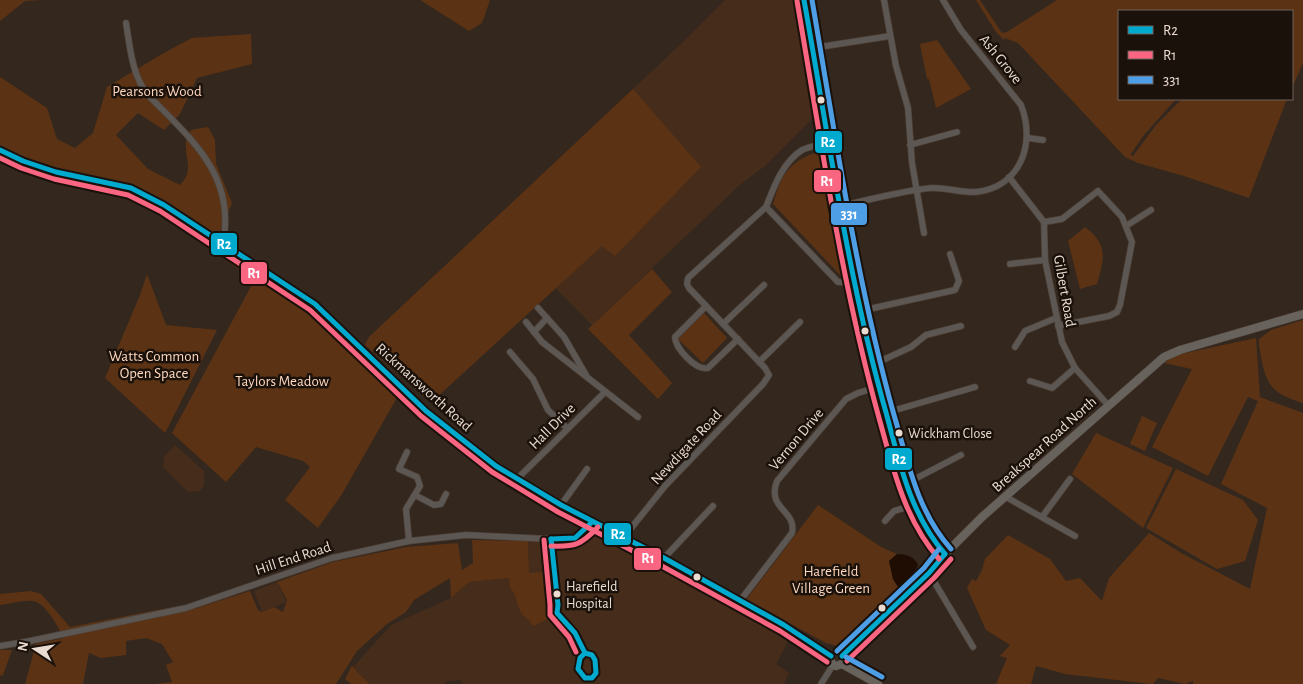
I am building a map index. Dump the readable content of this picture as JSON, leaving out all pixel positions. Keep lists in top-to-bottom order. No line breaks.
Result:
{"streets":{"street":["Ash Grove","Gilbert Road","Rickmansworth Road","Hall Drive","Vernon Drive","Breakspear Road North","Newdigate Road","Hill End Road"]},"crossings":[["Gilbert Road","Breakspear Road North"],["Rickmansworth Road","Hall Drive"],["Rickmansworth Road","Vernon Drive"],["Rickmansworth Road","Breakspear Road North"],["Rickmansworth Road","Newdigate Road"],["Rickmansworth Road","Hill End Road"]],"parks":["Pearsons Wood","Watts Common Open Space","Taylors Meadow","Harefield Village Green"],"places":["Wickham Close","Harefield Hospital"],"lines":["transit line R2","transit line 331","transit line R1"],"legend":["R2","R1","331"],"north":"left"}
